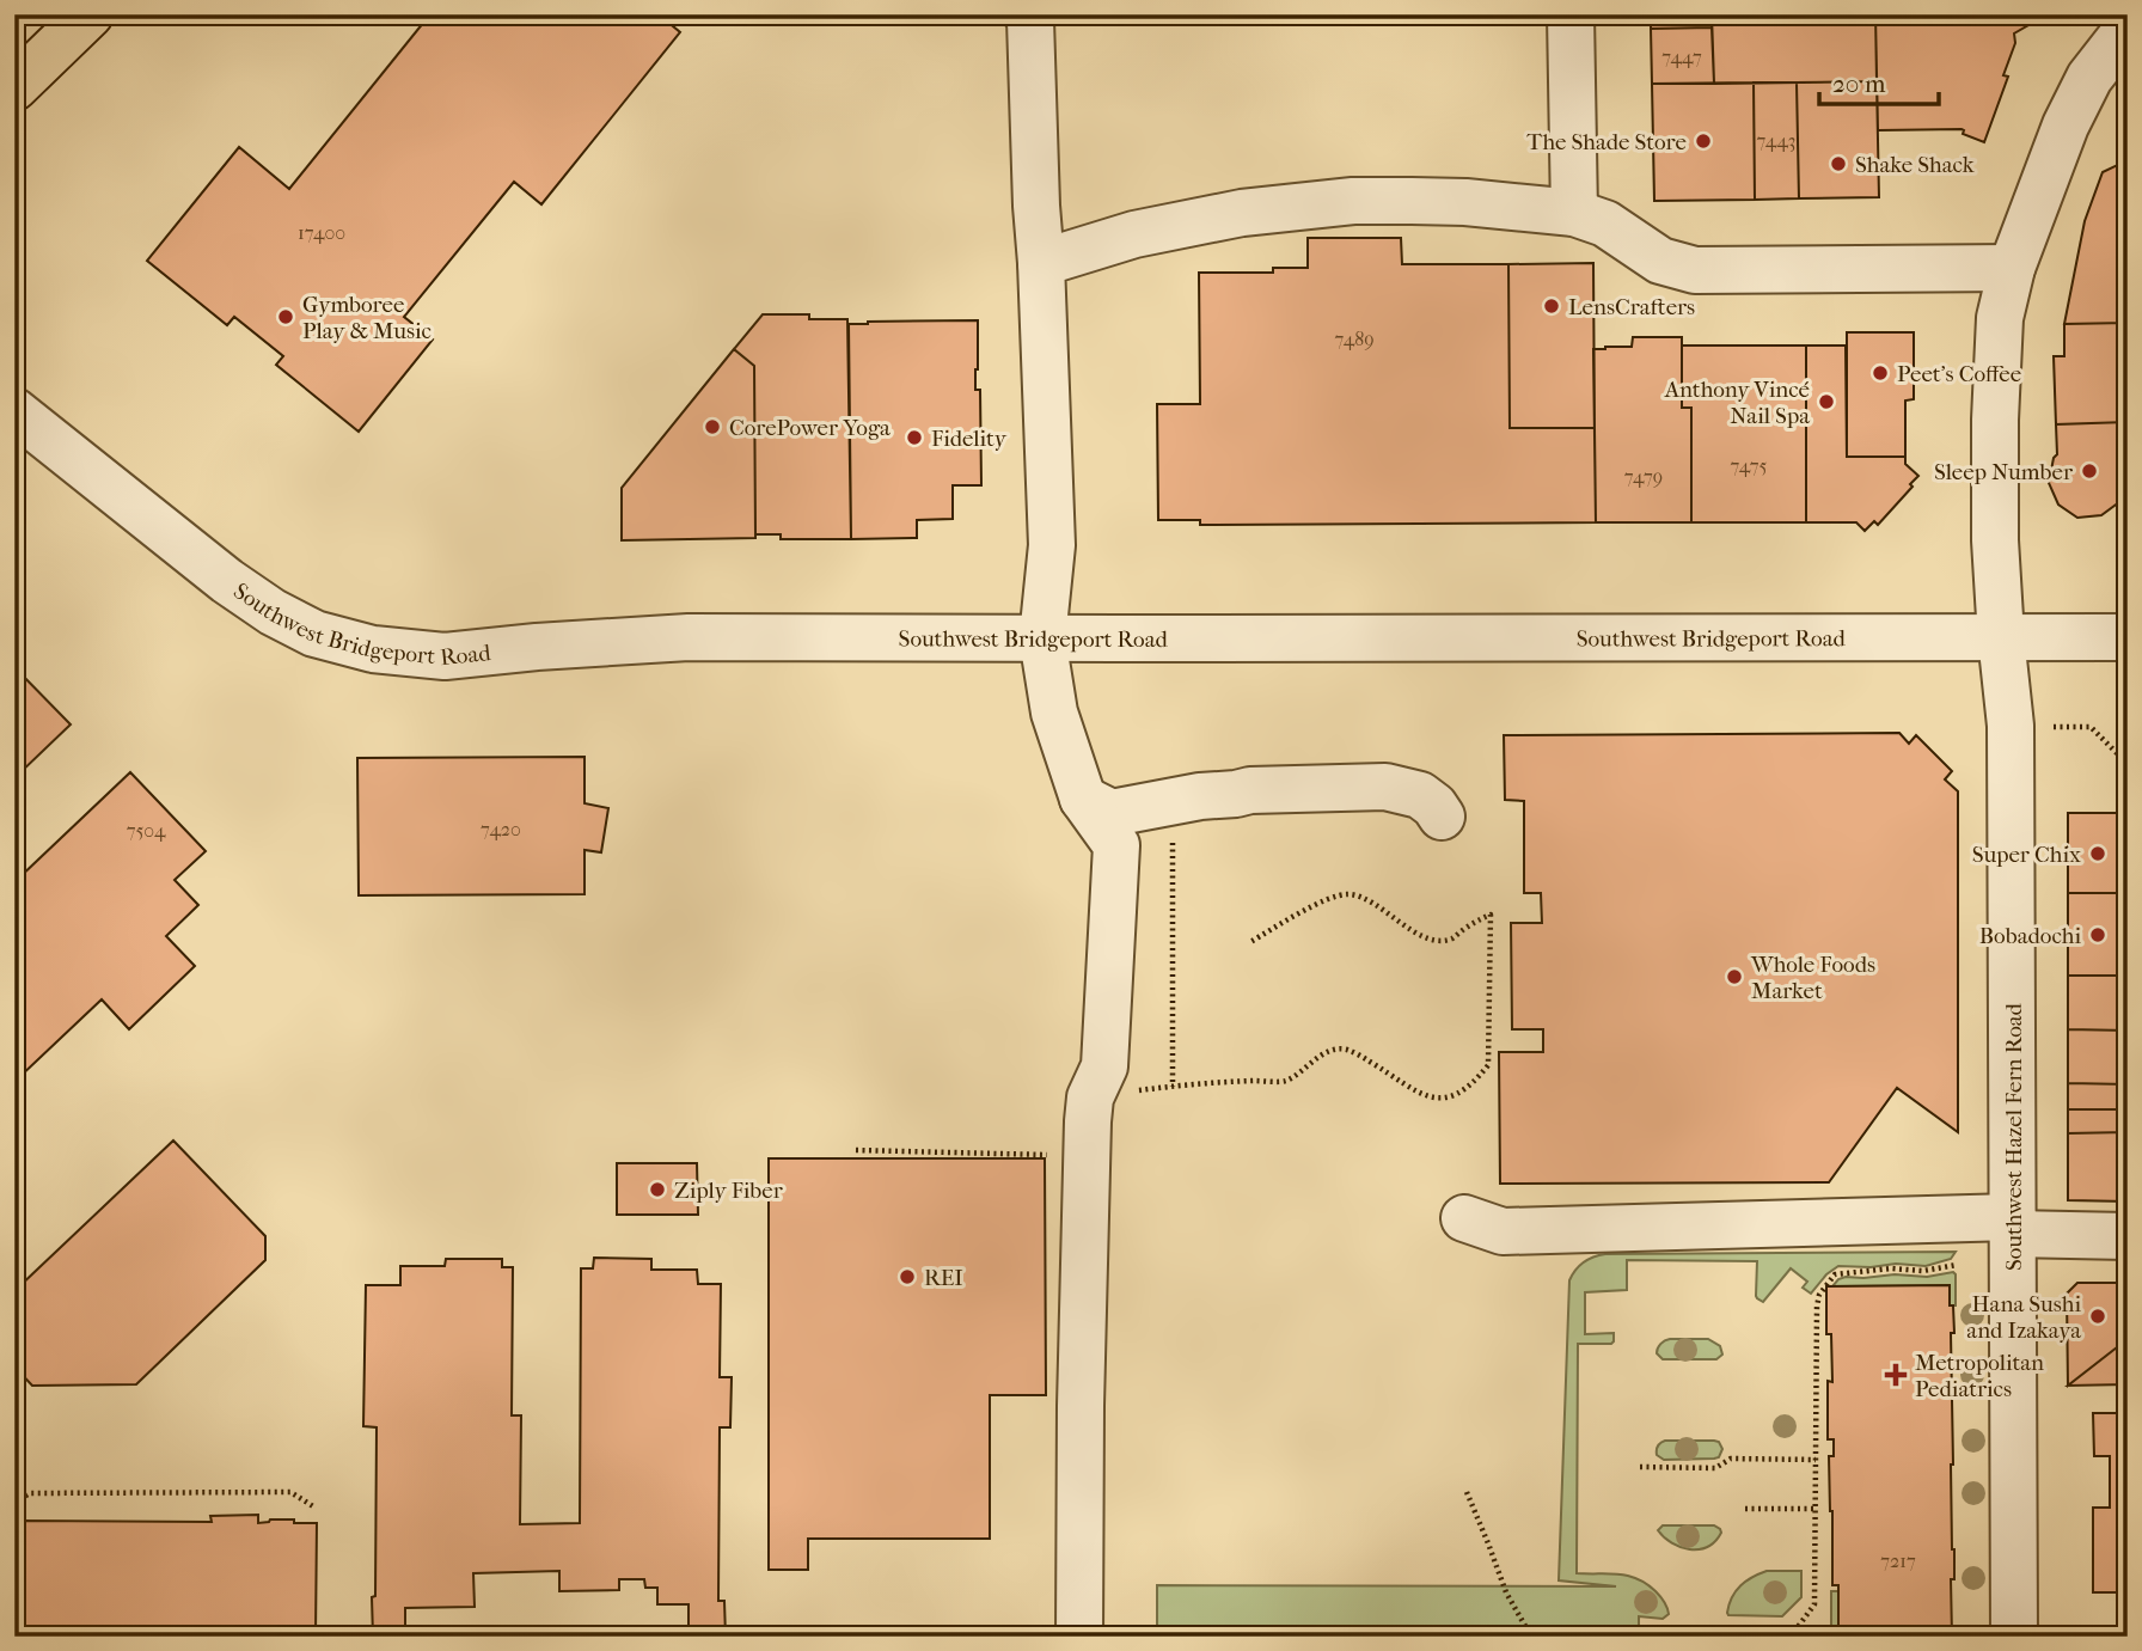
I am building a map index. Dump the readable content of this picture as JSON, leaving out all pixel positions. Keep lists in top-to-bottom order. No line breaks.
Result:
{"streets":{"street":["Southwest Bridgeport Road","Southwest Hazel Fern Road"]},"crossings":[["Southwest Bridgeport Road","Southwest Hazel Fern Road"]],"places":{"other":["The Shade Store","Shake Shack","LensCrafters","Gymboree Play & Music","Peet's Coffee","Anthony Vincé Nail Spa","CorePower Yoga","Fidelity","Sleep Number","Super Chix","Bobadochi","Whole Foods Market","Ziply Fiber","REI","Hana Sushi and Izakaya"],"health":["Metropolitan Pediatrics"]},"house_numbers":["7447","7443","17400","7489","7475","7479","7420","7504","7217"],"scale_bar":"20 m"}
